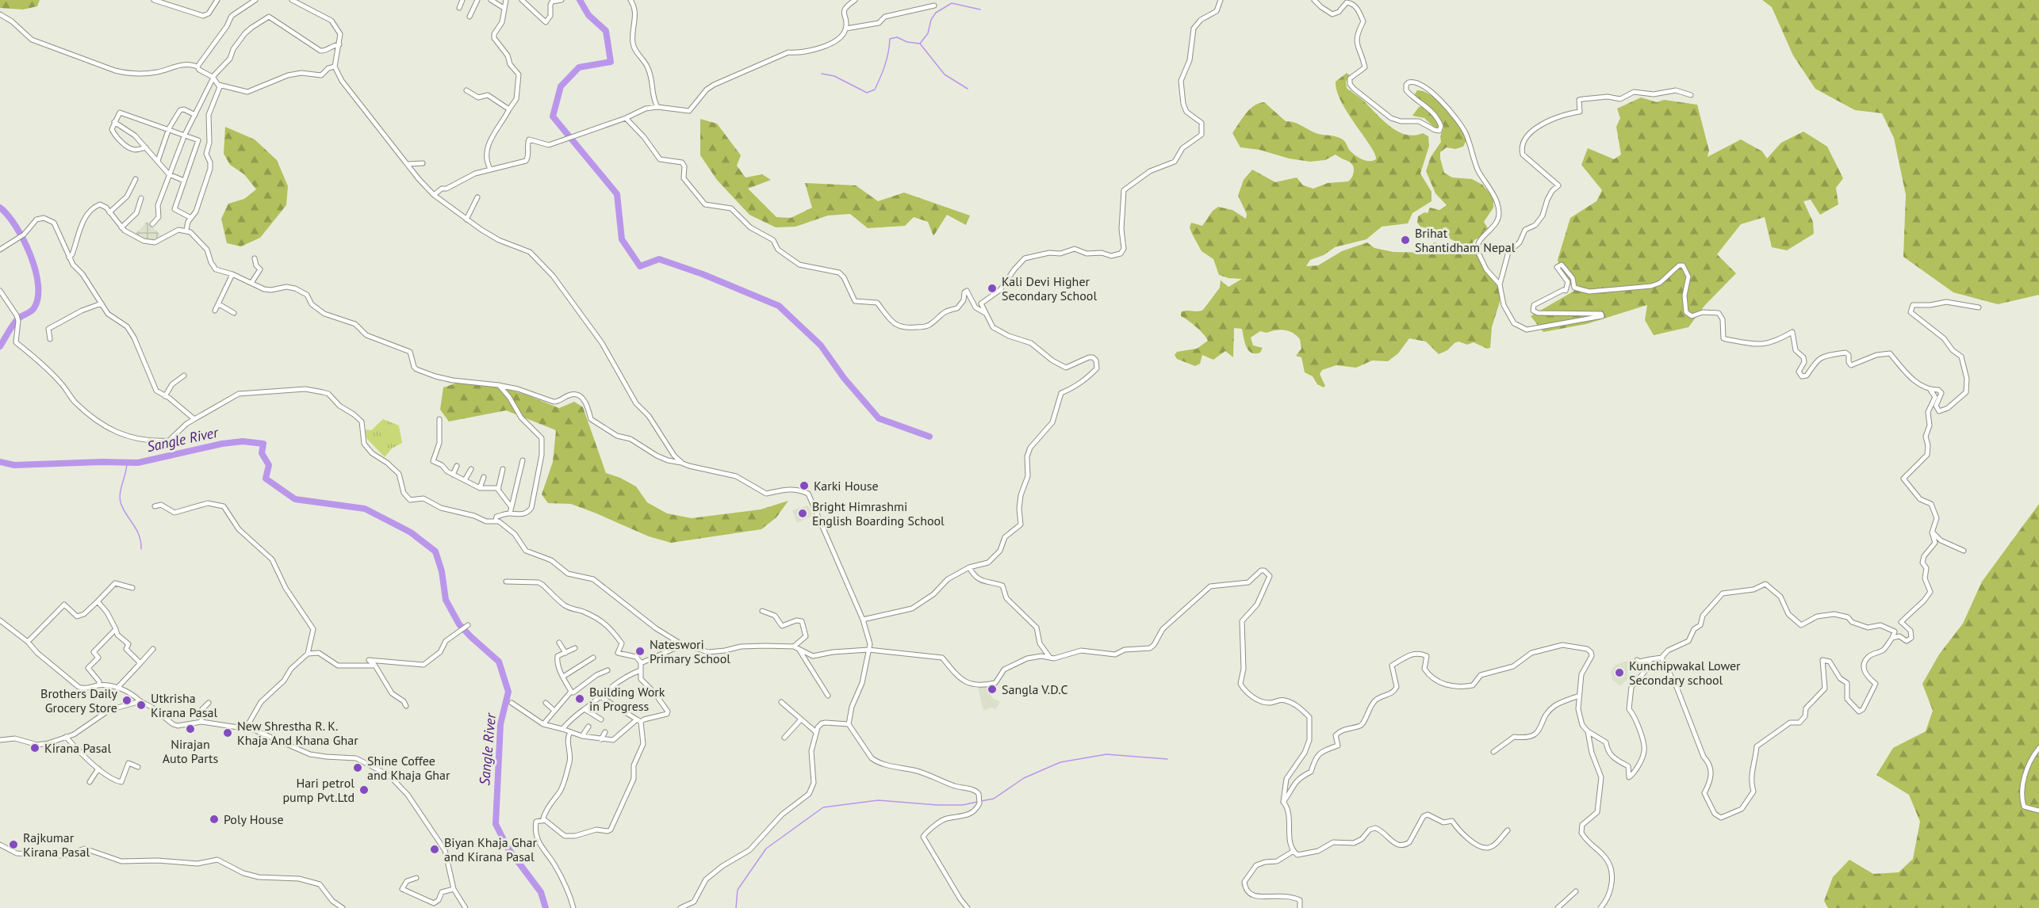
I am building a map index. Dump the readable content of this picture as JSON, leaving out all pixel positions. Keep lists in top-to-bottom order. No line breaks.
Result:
{"water":["Sangle River"],"places":["Brihat Shantidham Nepal","Kali Devi Higher Secondary School","Karki House","Bright Himrashmi English Boarding School","Nateswori Primary School","Kunchipwakal Lower Secondary school","Sangla V.D.C","Building Work in Progress","Brothers Daily Grocery Store","Utkrisha Kirana Pasal","Nirajan Auto Parts","New Shrestha R. K. Khaja And Khana Ghar","Kirana Pasal","Shine Coffee and Khaja Ghar","Hari petrol pump Pvt.Ltd","Poly House","Rajkumar Kirana Pasal","Biyan Khaja Ghar and Kirana Pasal"]}
